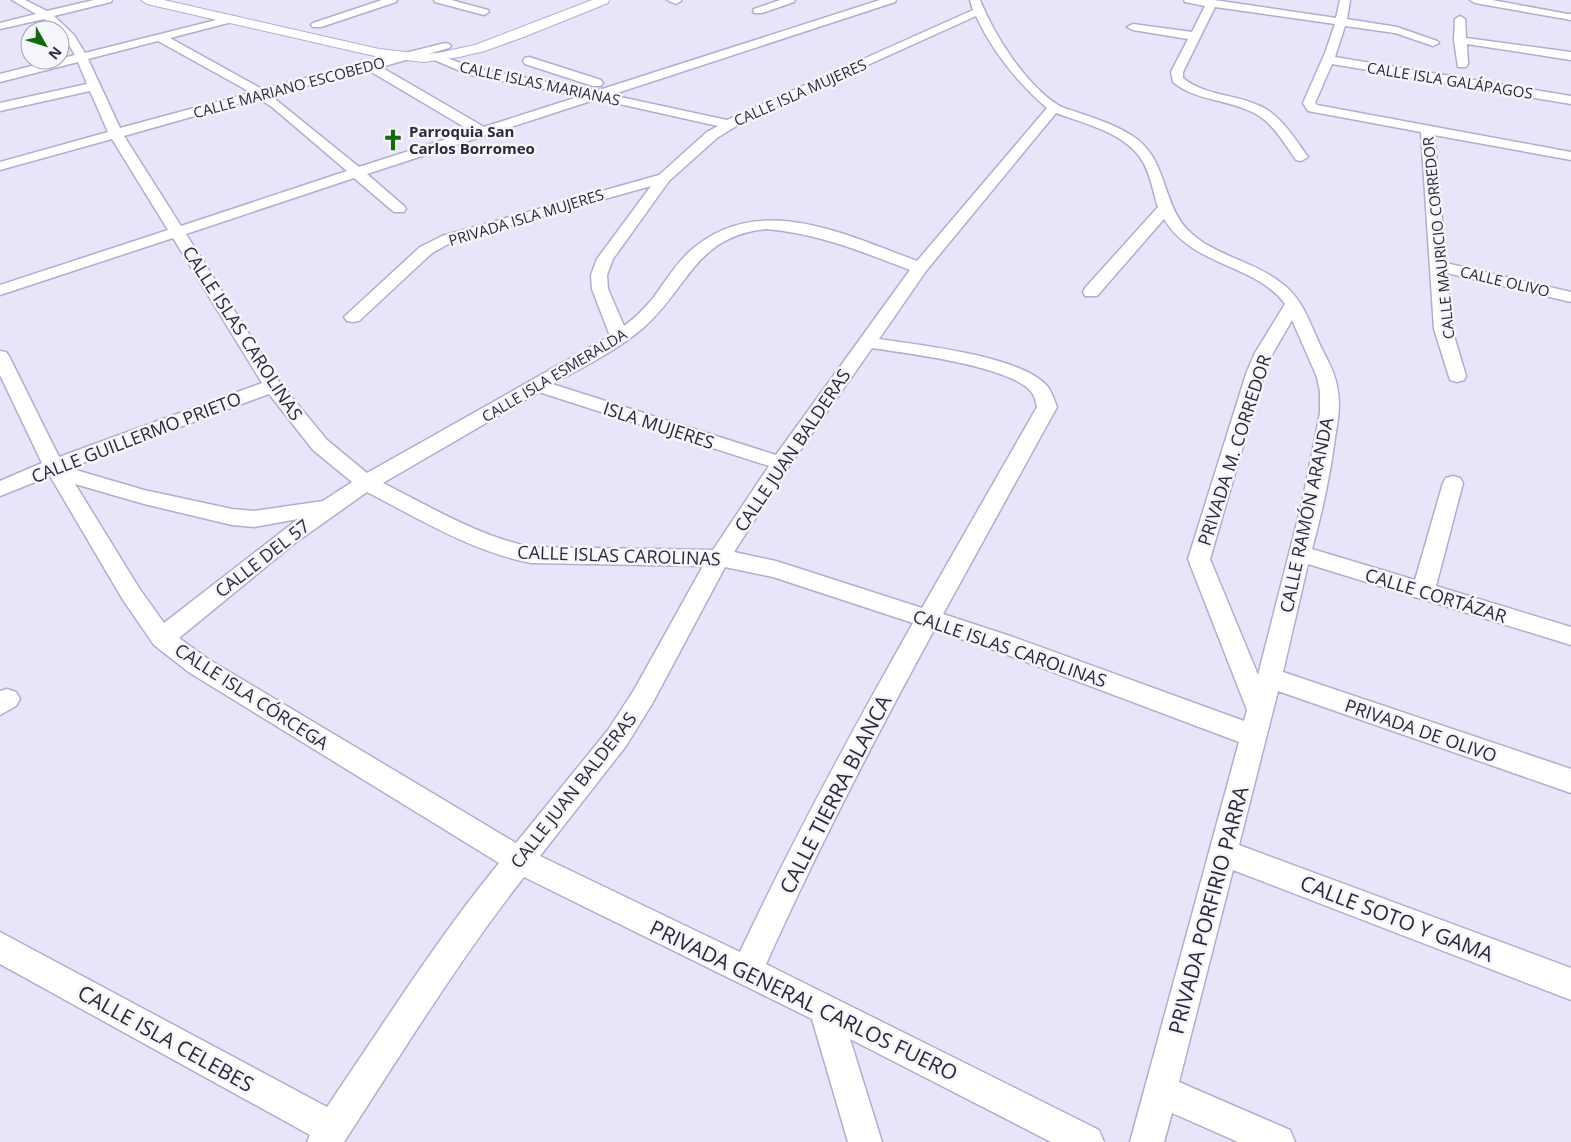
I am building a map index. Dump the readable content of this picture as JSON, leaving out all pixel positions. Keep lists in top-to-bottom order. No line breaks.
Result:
{"streets":{"main road":["CALLE ISLAS MARIANAS"],"street":["CALLE ISLA GALÁPAGOS","CALLE MARIANO ESCOBEDO","CALLE ISLA MUJERES","PRIVADA ISLA MUJERES","CALLE MAURICIO CORREDOR","CALLE OLIVO","CALLE ISLAS CAROLINAS","CALLE ISLA ESMERALDA","ISLA MUJERES","CALLE GUILLERMO PRIETO","CALLE JUAN BALDERAS","PRIVADA M. CORREDOR","CALLE RAMÓN ARANDA","CALLE DEL 57","CALLE CORTÁZAR","CALLE ISLA CÓRCEGA","PRIVADA DE OLIVO","CALLE TIERRA BLANCA","PRIVADA PORFIRIO PARRA","CALLE SOTO Y GAMA","PRIVADA GENERAL CARLOS FUERO","CALLE ISLA CELEBES"]},"crossings":[["CALLE ISLAS MARIANAS","CALLE MARIANO ESCOBEDO"],["CALLE ISLAS MARIANAS","CALLE ISLA MUJERES"],["CALLE MARIANO ESCOBEDO","CALLE ISLAS CAROLINAS"],["CALLE ISLA MUJERES","PRIVADA ISLA MUJERES"],["CALLE ISLA MUJERES","CALLE ISLA ESMERALDA"],["CALLE MAURICIO CORREDOR","CALLE OLIVO"],["CALLE ISLAS CAROLINAS","CALLE ISLA ESMERALDA"],["CALLE ISLAS CAROLINAS","CALLE GUILLERMO PRIETO"],["CALLE ISLAS CAROLINAS","CALLE JUAN BALDERAS"],["CALLE ISLAS CAROLINAS","PRIVADA M. CORREDOR"],["CALLE ISLAS CAROLINAS","CALLE DEL 57"],["CALLE ISLAS CAROLINAS","CALLE TIERRA BLANCA"],["CALLE ISLAS CAROLINAS","PRIVADA PORFIRIO PARRA"],["CALLE ISLA ESMERALDA","ISLA MUJERES"],["CALLE ISLA ESMERALDA","CALLE JUAN BALDERAS"],["CALLE ISLA ESMERALDA","CALLE DEL 57"],["ISLA MUJERES","CALLE JUAN BALDERAS"],["CALLE GUILLERMO PRIETO","CALLE ISLA CÓRCEGA"],["CALLE JUAN BALDERAS","CALLE RAMÓN ARANDA"],["CALLE JUAN BALDERAS","CALLE ISLA CÓRCEGA"],["CALLE JUAN BALDERAS","PRIVADA GENERAL CARLOS FUERO"],["CALLE JUAN BALDERAS","CALLE ISLA CELEBES"],["PRIVADA M. CORREDOR","CALLE RAMÓN ARANDA"],["PRIVADA M. CORREDOR","PRIVADA PORFIRIO PARRA"],["CALLE RAMÓN ARANDA","CALLE CORTÁZAR"],["CALLE RAMÓN ARANDA","PRIVADA DE OLIVO"],["CALLE RAMÓN ARANDA","PRIVADA PORFIRIO PARRA"],["CALLE DEL 57","CALLE ISLA CÓRCEGA"],["CALLE ISLA CÓRCEGA","PRIVADA GENERAL CARLOS FUERO"],["PRIVADA DE OLIVO","PRIVADA PORFIRIO PARRA"],["CALLE TIERRA BLANCA","PRIVADA GENERAL CARLOS FUERO"],["PRIVADA PORFIRIO PARRA","CALLE SOTO Y GAMA"]],"places":{"church":["Parroquia San Carlos Borromeo"]},"north":"bottom right"}
